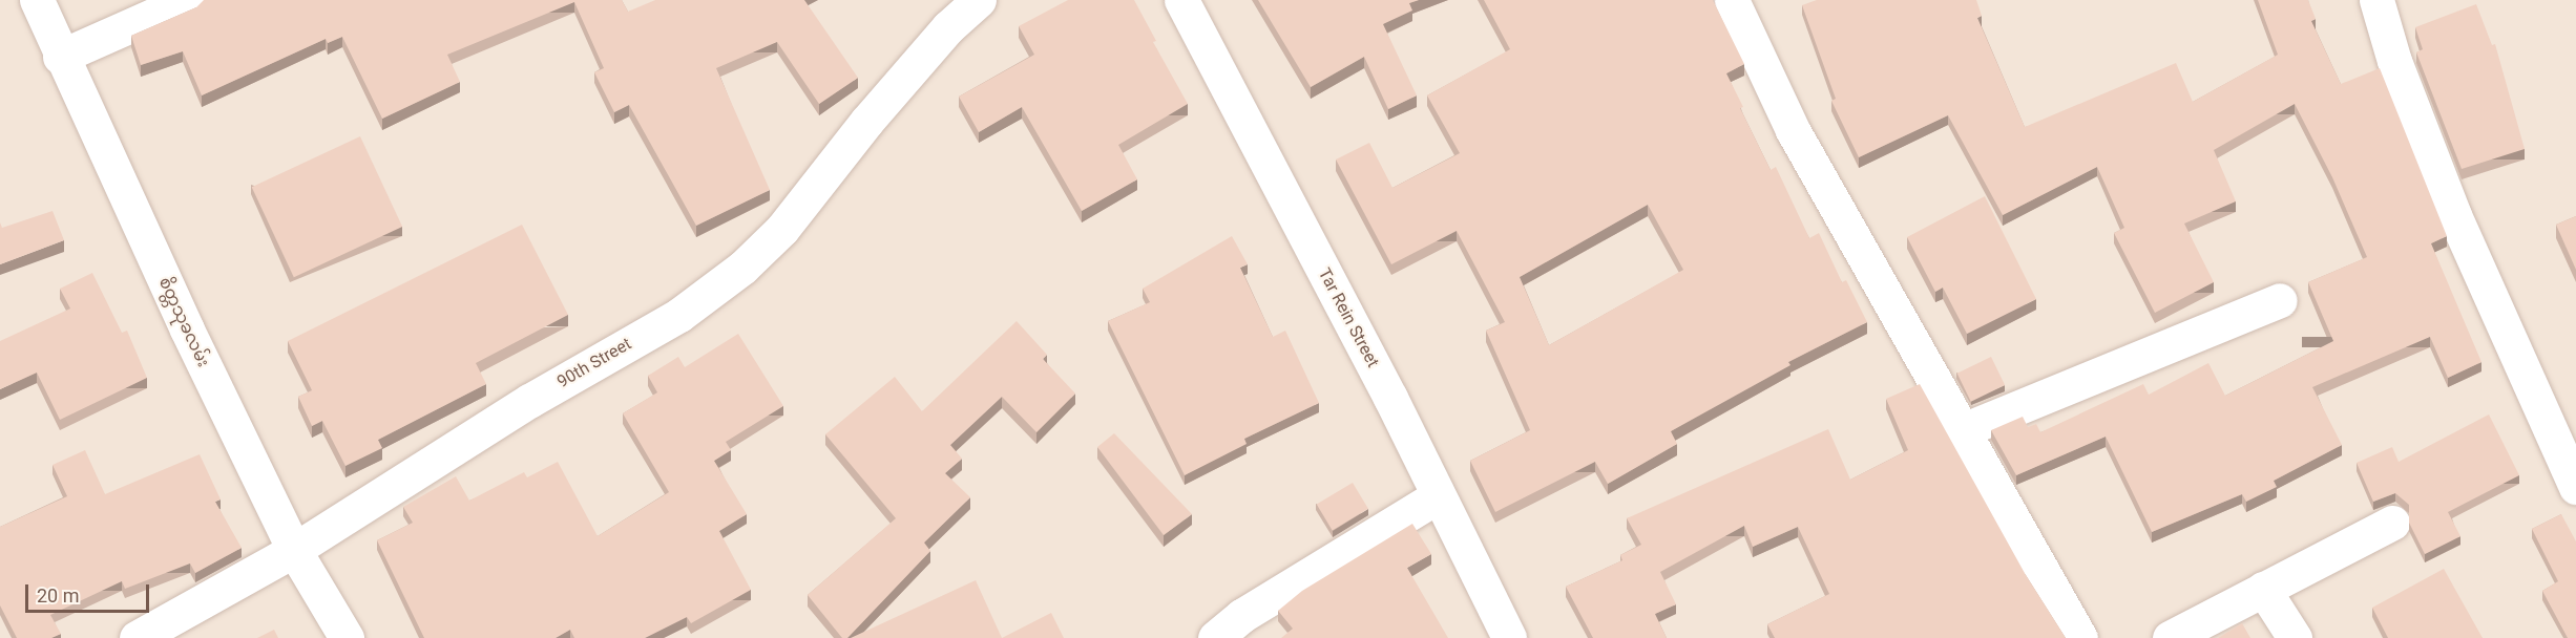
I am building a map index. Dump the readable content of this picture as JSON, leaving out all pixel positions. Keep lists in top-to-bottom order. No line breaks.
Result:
{"streets":{"street":["Tar Rein Street","စိတ္တသုခလမ်း","90th Street"]},"crossings":[["စိတ္တသုခလမ်း","90th Street"]],"scale_bar":"20 m"}
